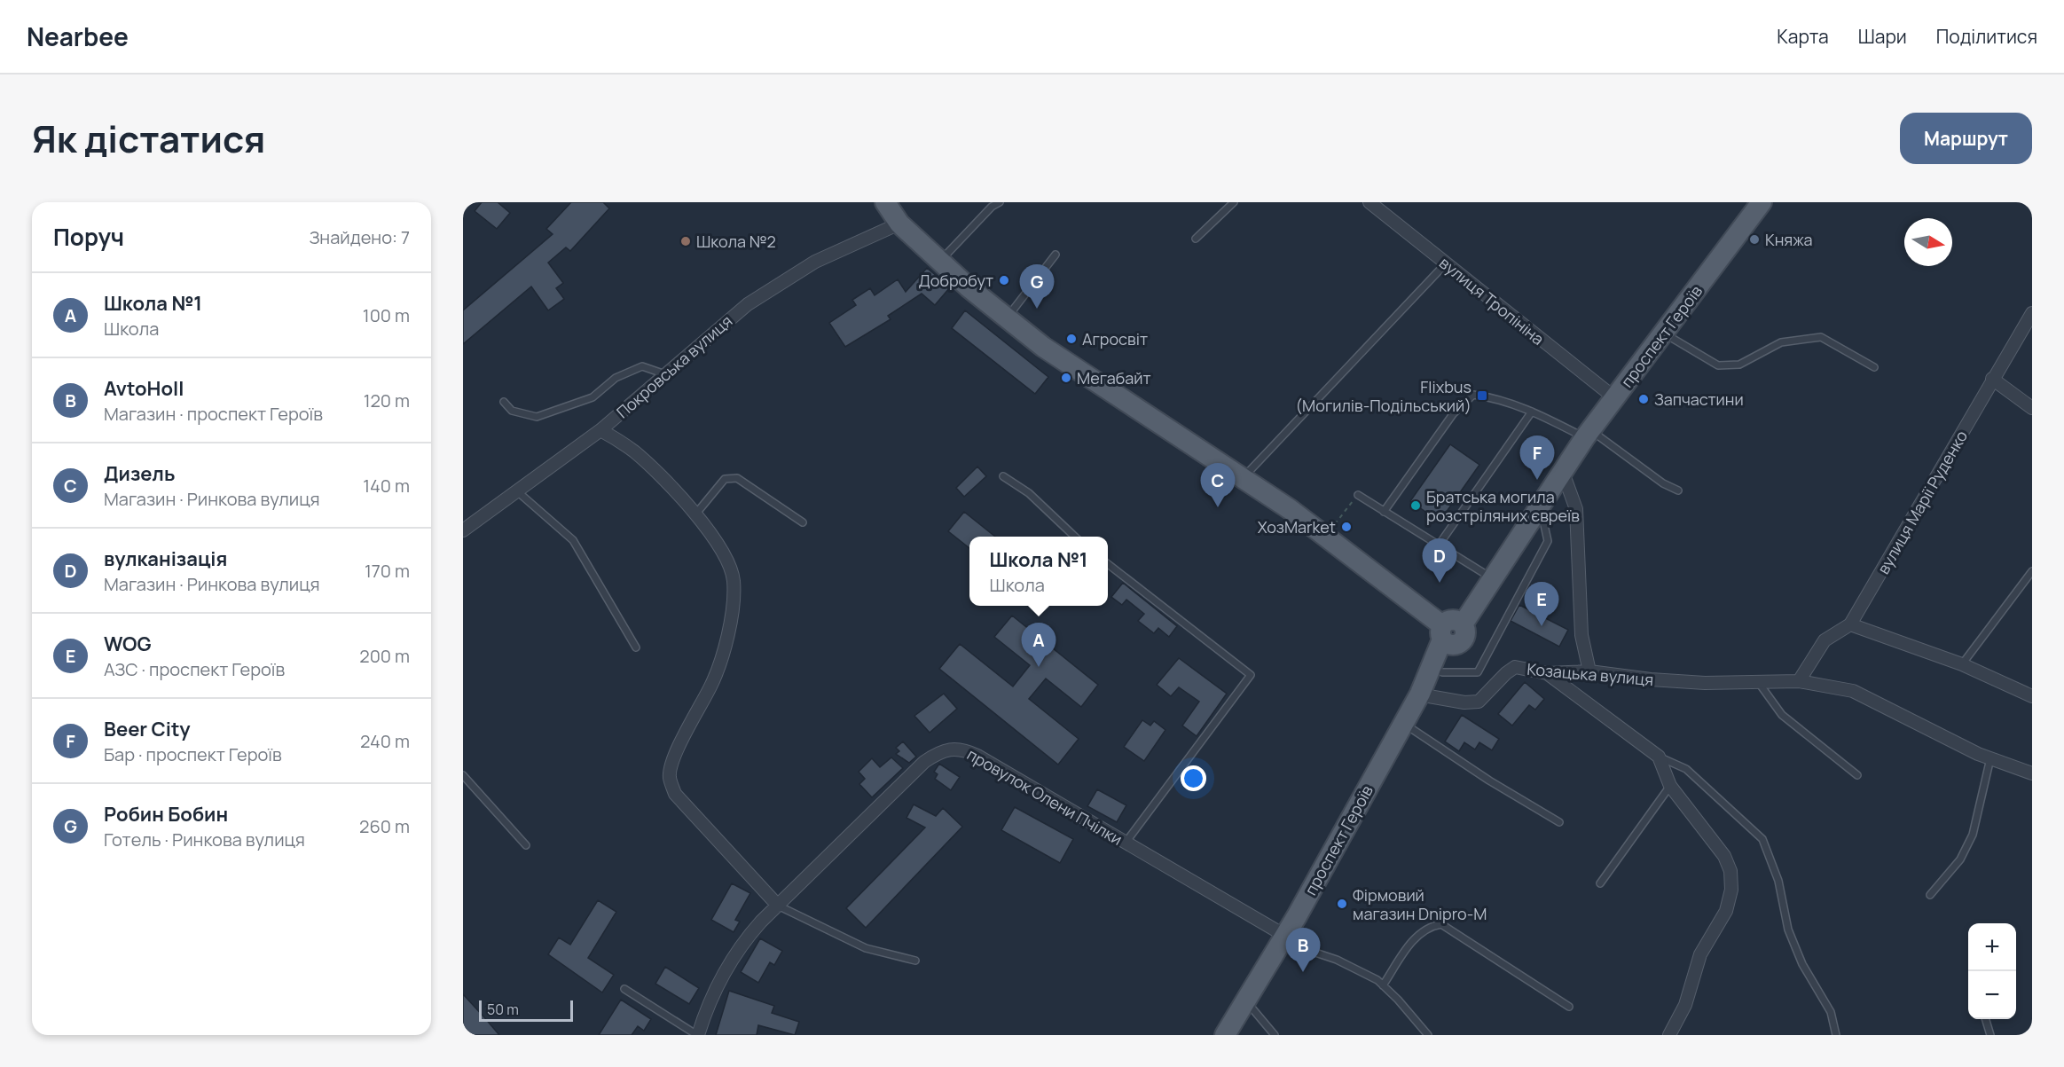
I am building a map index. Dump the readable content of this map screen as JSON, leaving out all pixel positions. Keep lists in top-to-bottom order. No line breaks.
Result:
{"streets":{"main road":["проспект Героїв"],"street":["вулиця Тропініна","Покровська вулиця","вулиця Марії Руденко","Козацька вулиця","провулок Олени Пчілки"]},"crossings":[["вулиця Тропініна","проспект Героїв"],["проспект Героїв","Козацька вулиця"],["проспект Героїв","провулок Олени Пчілки"]],"places":{"other":["Княжа","Школа №2","Добробут","Агросвіт","Мегабайт","Запчастини","Братська могила розстріляних євреїв","ХозMarket","Фірмовий магазин Dnipro-M"],"transit":["Flixbus (Могилів-Подільський)"]},"scale_bar":"50 m","north":"right","page":{"header":"Nearbee","nav":["Карта","Шари","Поділитися"],"title":"Як дістатися","buttons":"Маршрут","heading":["Поруч","Знайдено: 7"],"pins":["G","F","C","D","E","A","B"],"list":[{"mark":"A","name":"Школа №1","note":"Школа","value":"100 m"},{"mark":"B","name":"AvtoHoll","note":"Магазин · проспект Героїв","value":"120 m"},{"mark":"C","name":"Дизель","note":"Магазин · Ринкова вулиця","value":"140 m"},{"mark":"D","name":"вулканізація","note":"Магазин · Ринкова вулиця","value":"170 m"},{"mark":"E","name":"WOG","note":"АЗС · проспект Героїв","value":"200 m"},{"mark":"F","name":"Beer City","note":"Бар · проспект Героїв","value":"240 m"},{"mark":"G","name":"Робин Бобин","note":"Готель · Ринкова вулиця","value":"260 m"}],"popup":["Школа №1","Школа"],"map_buttons":["+","−"],"scale":"50 m"}}
